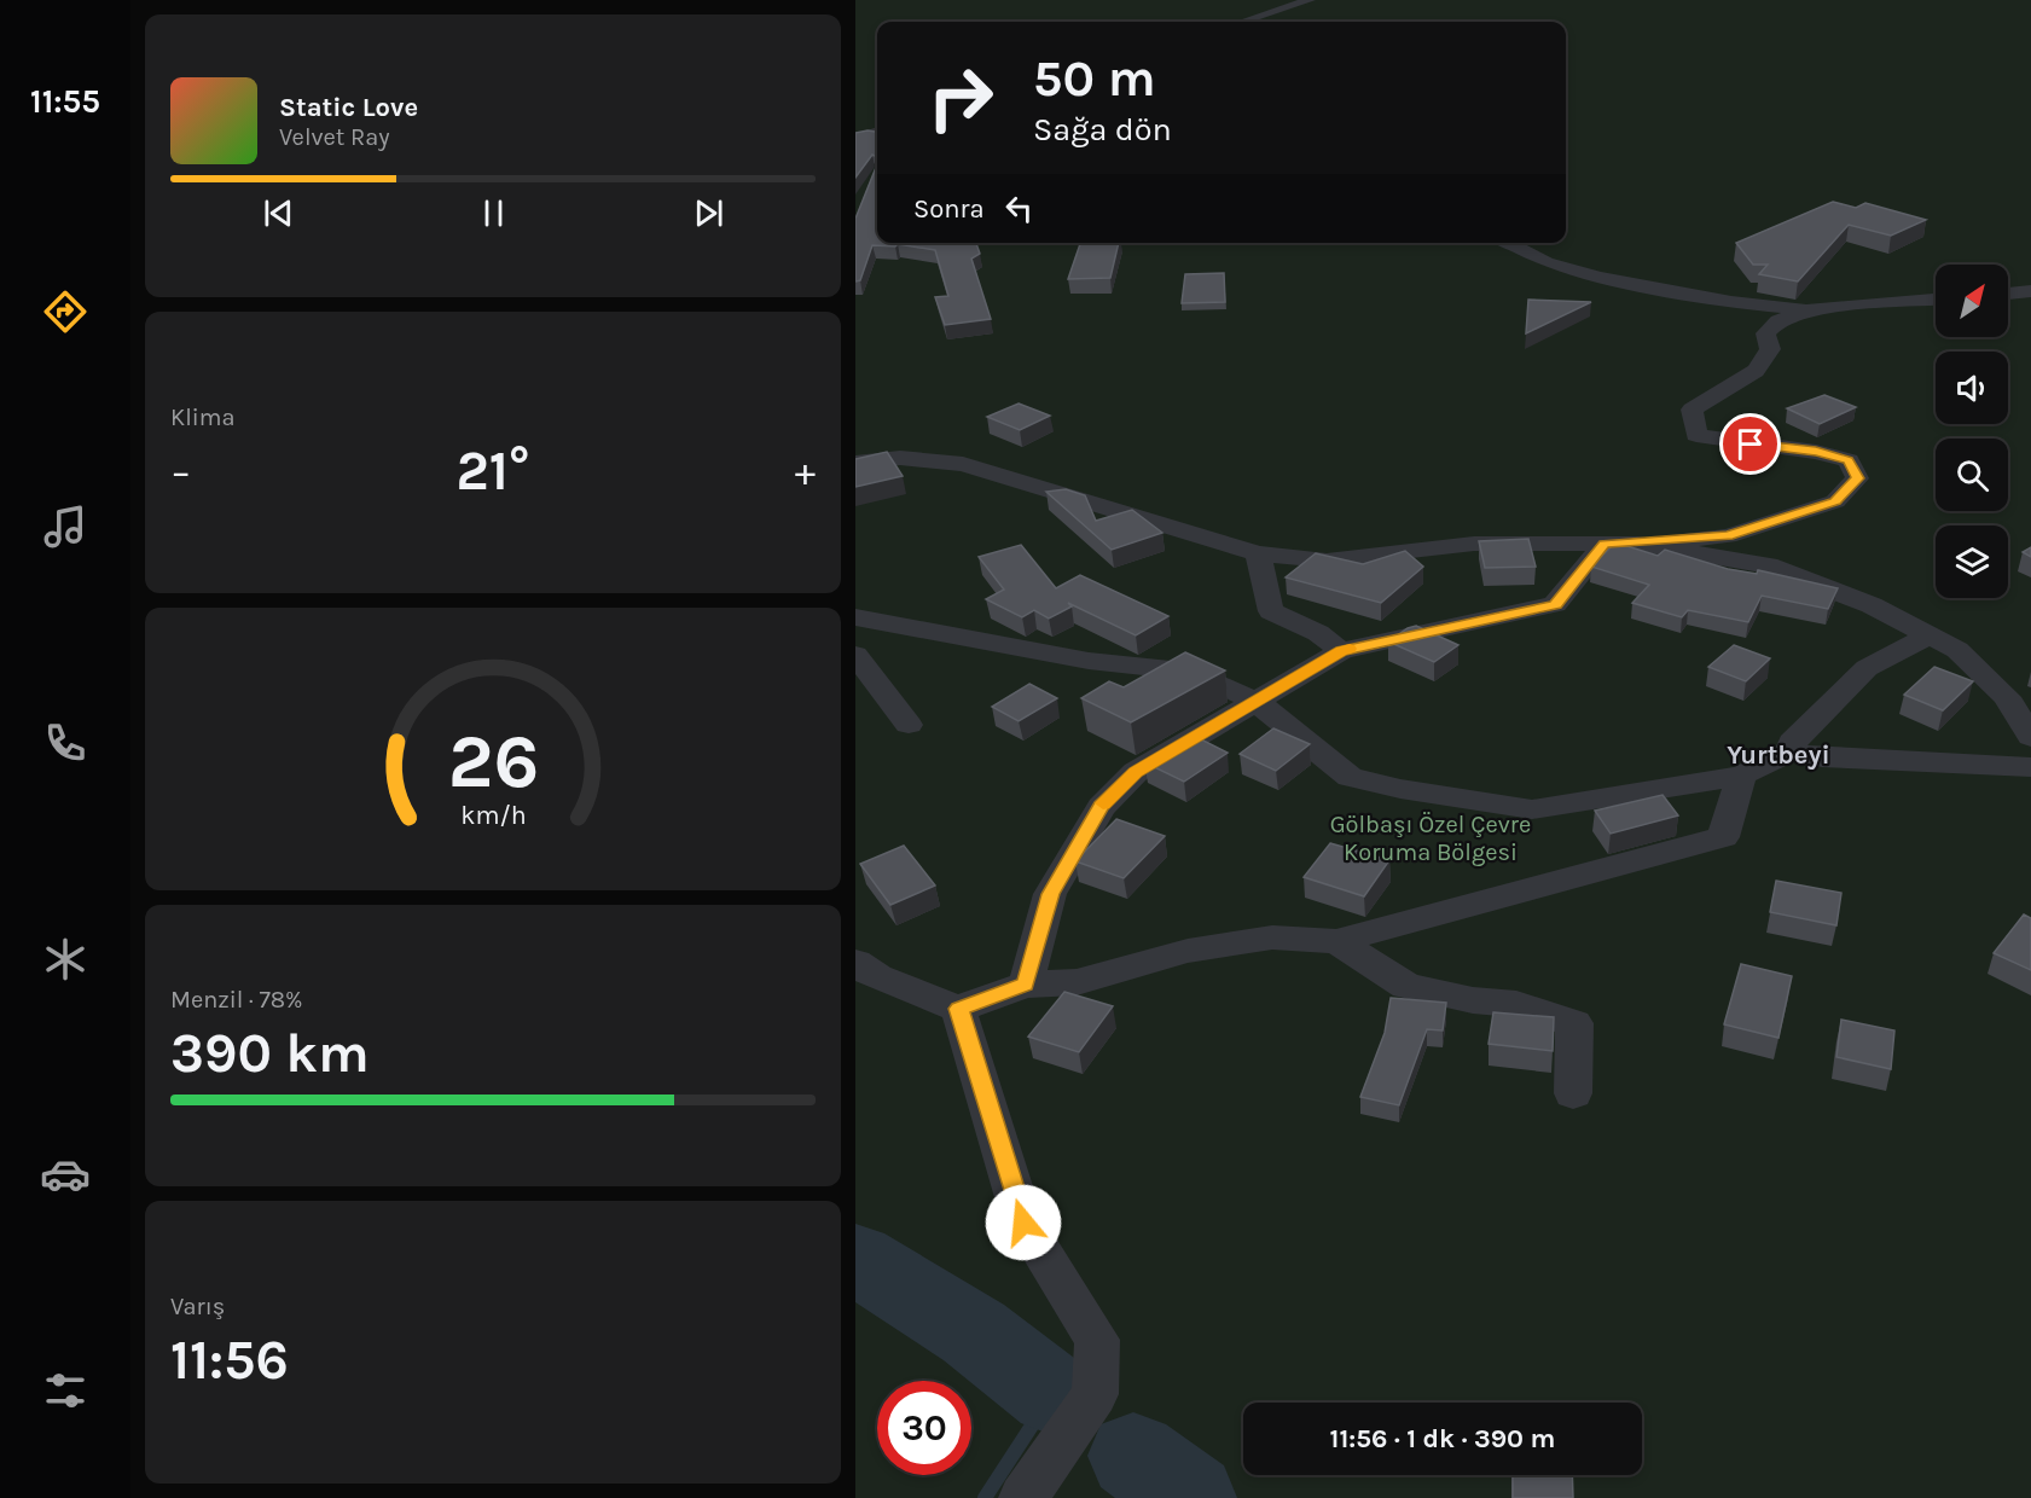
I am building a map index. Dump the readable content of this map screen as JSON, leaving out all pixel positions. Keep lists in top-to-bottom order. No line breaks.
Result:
{"districts":["Yurtbeyi"],"parks":["Gölbaşı Özel Çevre Koruma Bölgesi"],"north":"top right","page":{"tabs":"11:55","turn":["50 m","Sağa dön"],"song":["Static Love","Velvet Ray"],"then":"Sonra","tile":["Klima",["Menzil · 78%","390 km"],["Varış","11:56"]],"heat":["−","21°","+"],"limit":"30","trip":"11:56 · 1 dk · 390 m","gauge":["26","km/h"]}}
